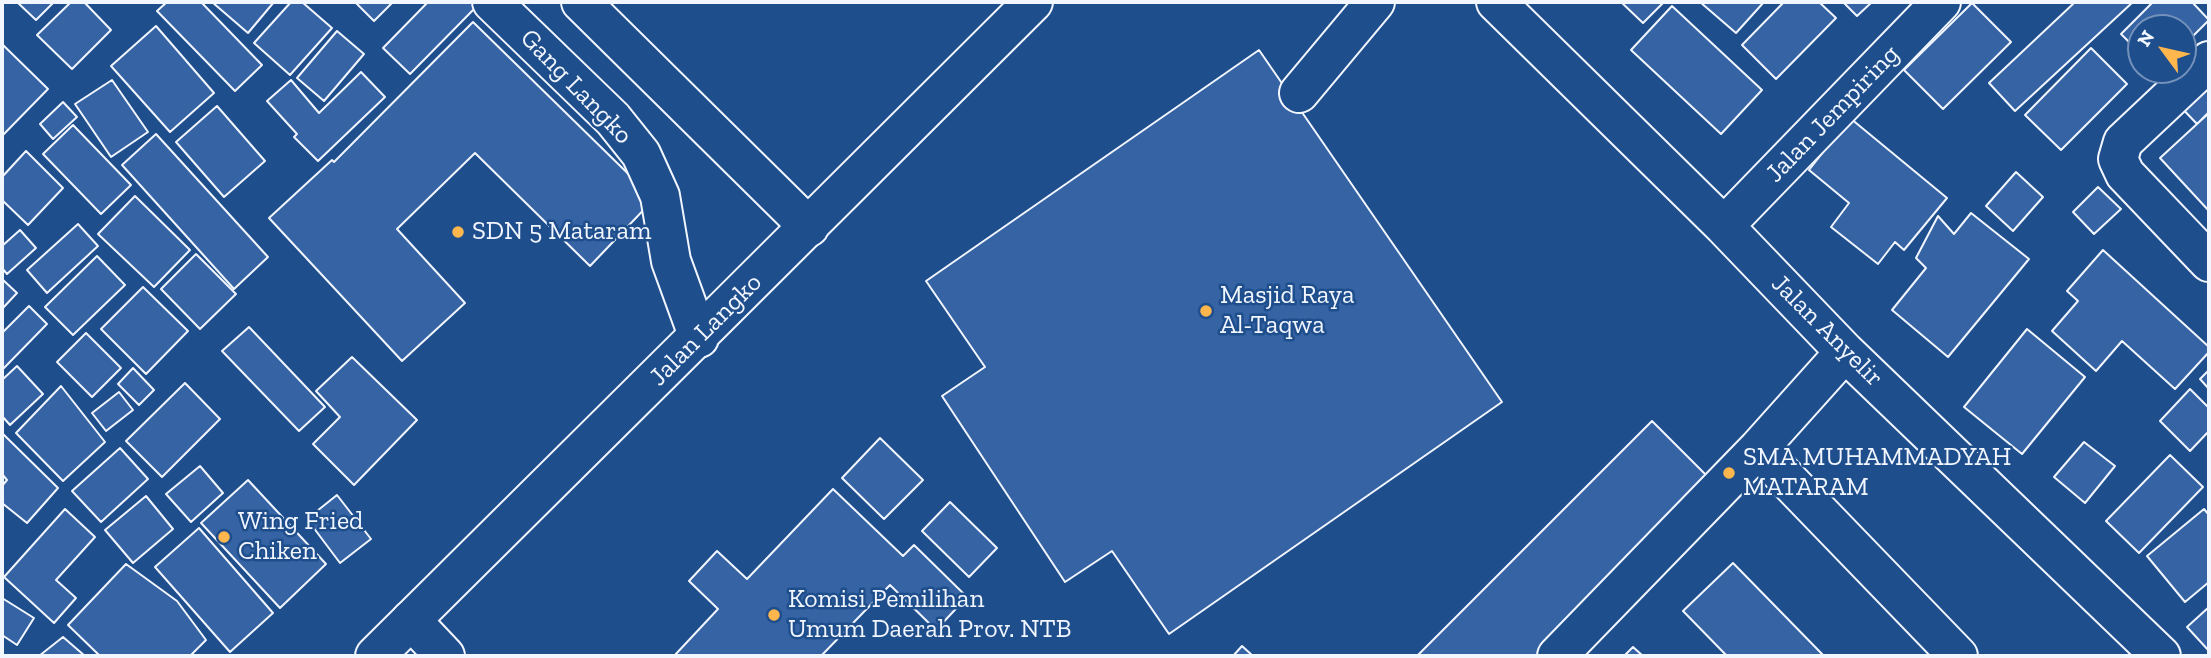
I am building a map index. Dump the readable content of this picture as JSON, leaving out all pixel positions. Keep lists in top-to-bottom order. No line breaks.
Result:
{"streets":{"street":["Gang Langko","Jalan Jempiring","Jalan Langko","Jalan Anyelir"]},"crossings":[["Gang Langko","Jalan Langko"],["Jalan Jempiring","Jalan Anyelir"]],"places":["SDN 5 Mataram","Masjid Raya Al-Taqwa","SMA MUHAMMADYAH MATARAM","Wing Fried Chiken","Komisi Pemilihan Umum Daerah Prov. NTB"],"north":"top left"}
